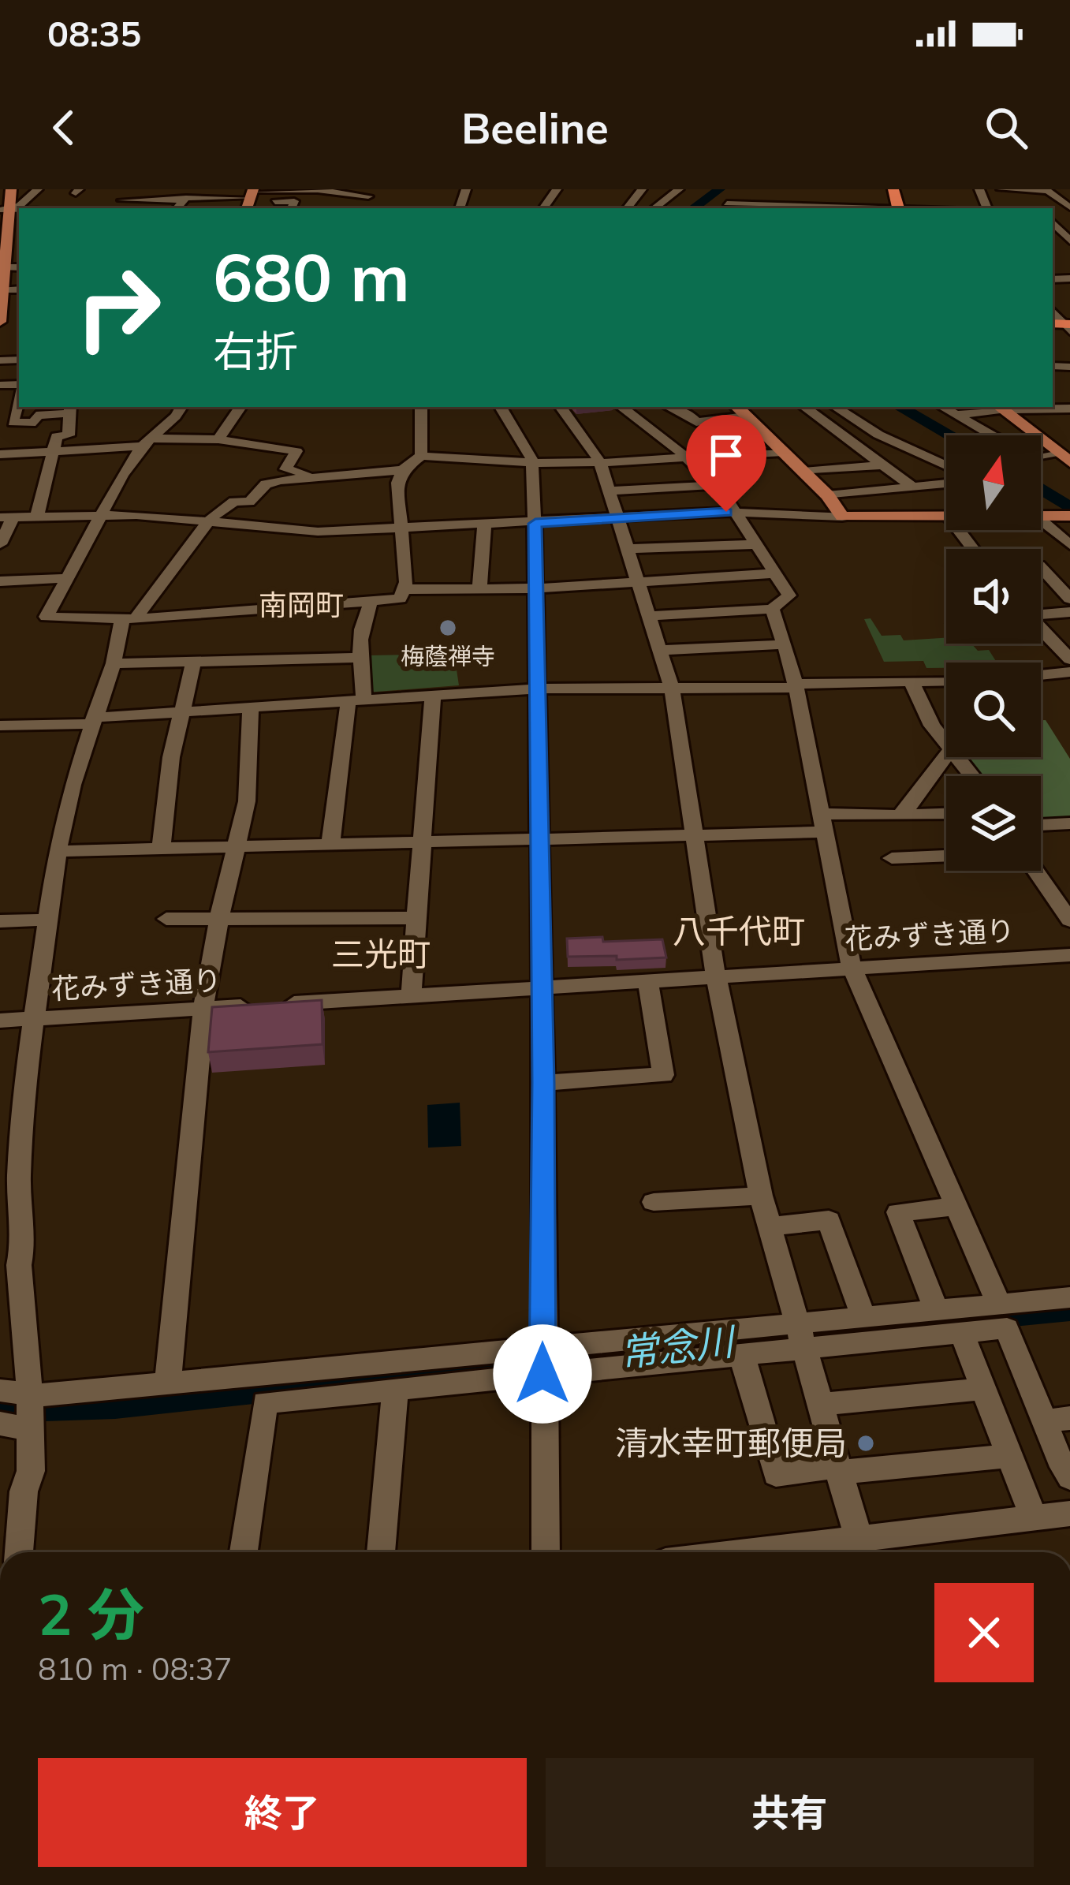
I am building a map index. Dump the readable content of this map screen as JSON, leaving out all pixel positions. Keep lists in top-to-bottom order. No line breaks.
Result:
{"streets":{"street":["花みずき通り"]},"districts":["南岡町","八千代町","三光町"],"water":["常念川"],"places":["梅蔭禅寺","清水幸町郵便局"],"north":"top","page":{"status":"08:35","header":"Beeline","turn":["680 m","右折"],"heading":["2 分","810 m · 08:37"],"buttons":["終了","共有"]}}
